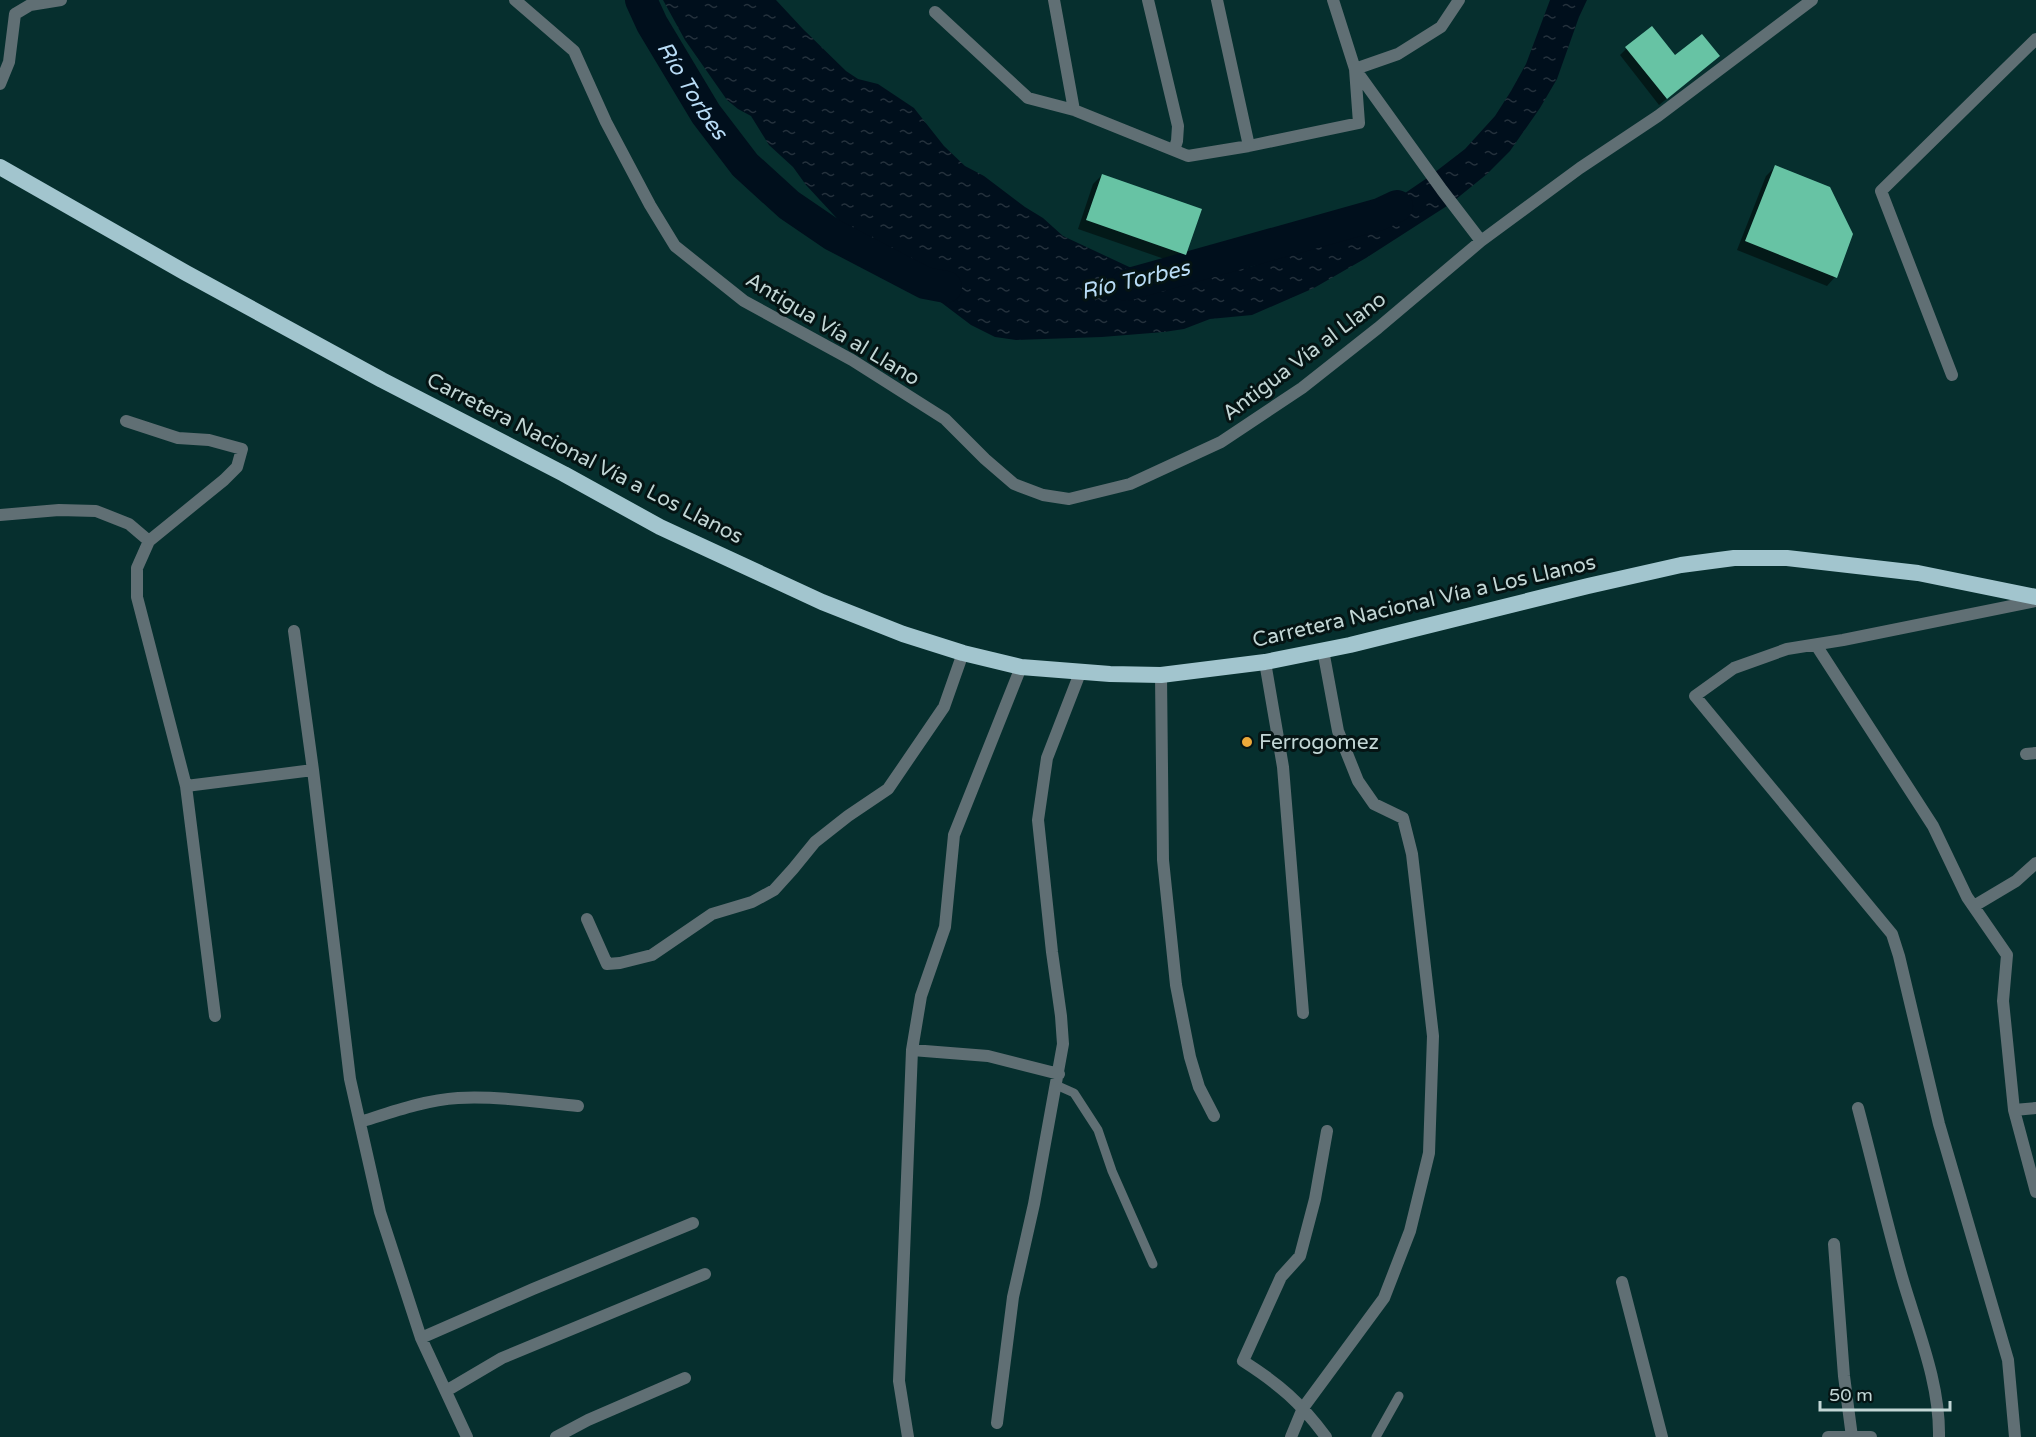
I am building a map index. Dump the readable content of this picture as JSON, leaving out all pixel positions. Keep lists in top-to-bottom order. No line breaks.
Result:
{"streets":{"highway":["Carretera Nacional Vía a Los Llanos"],"street":["Antigua Vía al Llano"]},"water":["Río Torbes"],"places":["Ferrogomez"],"scale_bar":"50 m"}
